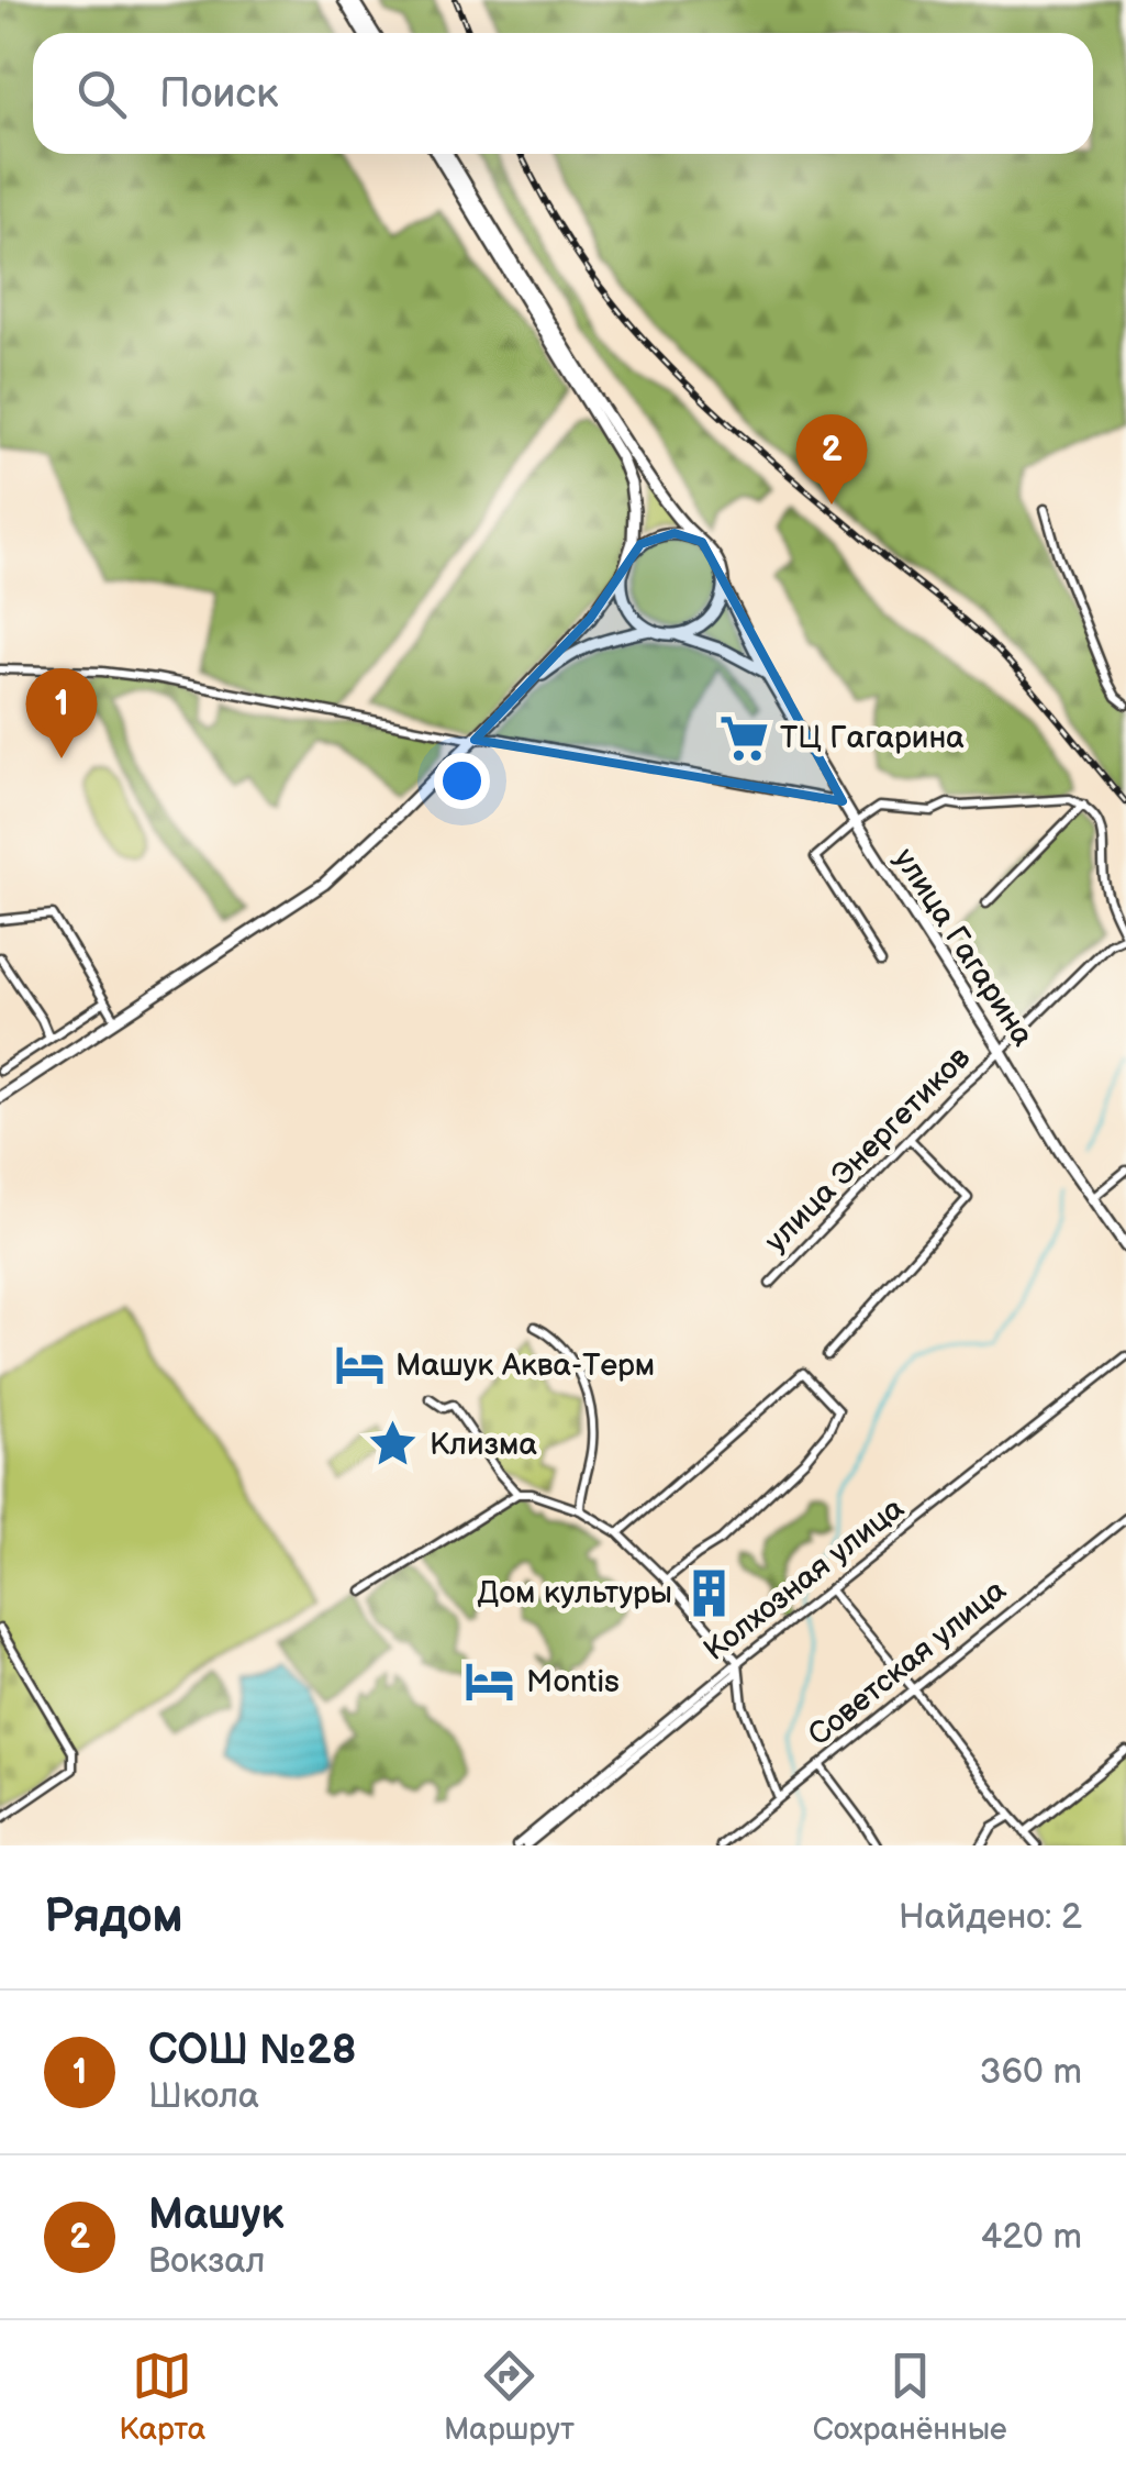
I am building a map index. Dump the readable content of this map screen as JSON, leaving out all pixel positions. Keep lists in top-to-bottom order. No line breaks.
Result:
{"streets":{"main road":["улица Гагарина"],"street":["улица Энергетиков","Колхозная улица","Советская улица"]},"crossings":[["улица Гагарина","улица Энергетиков"]],"places":{"supermarket":["ТЦ Гагарина"],"hotel":["Машук Аква-Терм","Montis"],"place":["Клизма"],"building":["Дом культуры"]},"page":{"search":"Поиск","pins":["2","1"],"heading":["Рядом","Найдено: 2"],"list":[{"mark":"1","name":"СОШ №28","note":"Школа","value":"360 m"},{"mark":"2","name":"Машук","note":"Вокзал","value":"420 m"}],"nav":["Карта","Маршрут","Сохранённые"]}}
